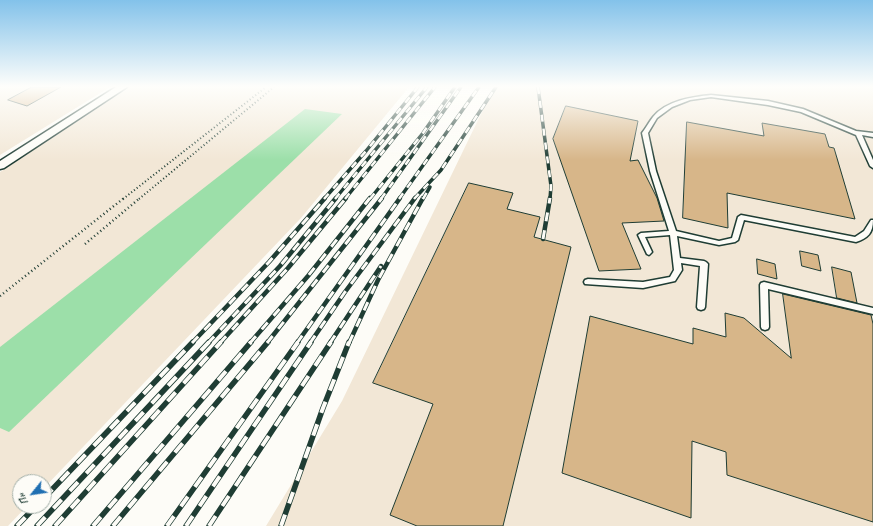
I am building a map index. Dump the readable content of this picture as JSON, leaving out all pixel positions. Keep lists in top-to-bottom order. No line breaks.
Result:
{"north":"bottom left"}
